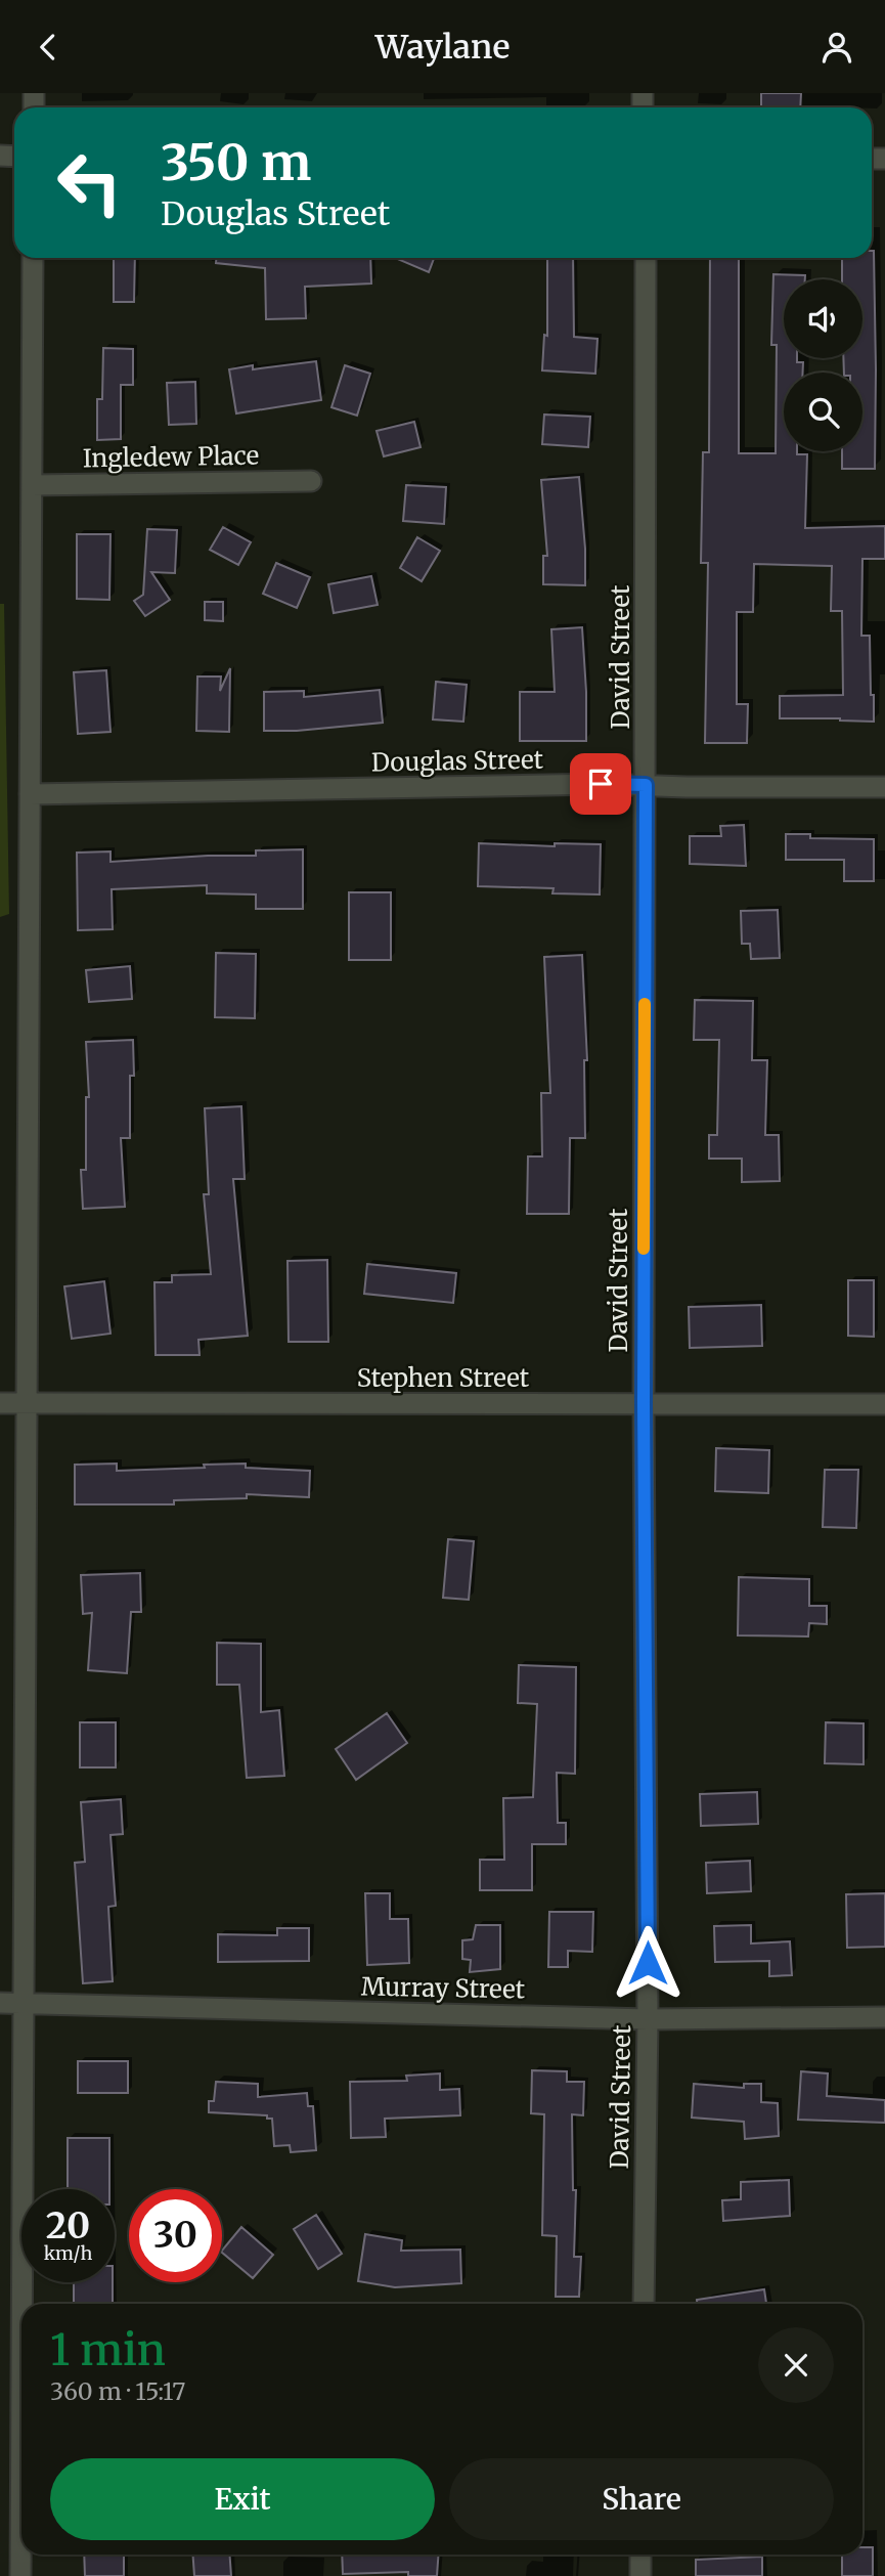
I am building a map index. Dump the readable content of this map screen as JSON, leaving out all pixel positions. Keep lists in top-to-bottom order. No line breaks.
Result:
{"streets":{"street":["Ingledew Place","David Street","Douglas Street","Stephen Street","Murray Street"]},"crossings":[["David Street","Douglas Street"],["David Street","Stephen Street"],["David Street","Murray Street"]],"page":{"header":"Waylane","turn":["350 m","Douglas Street"],"speed":"20 km/h","limit":"30","heading":["1 min","360 m · 15:17"],"buttons":["Exit","Share"]}}
